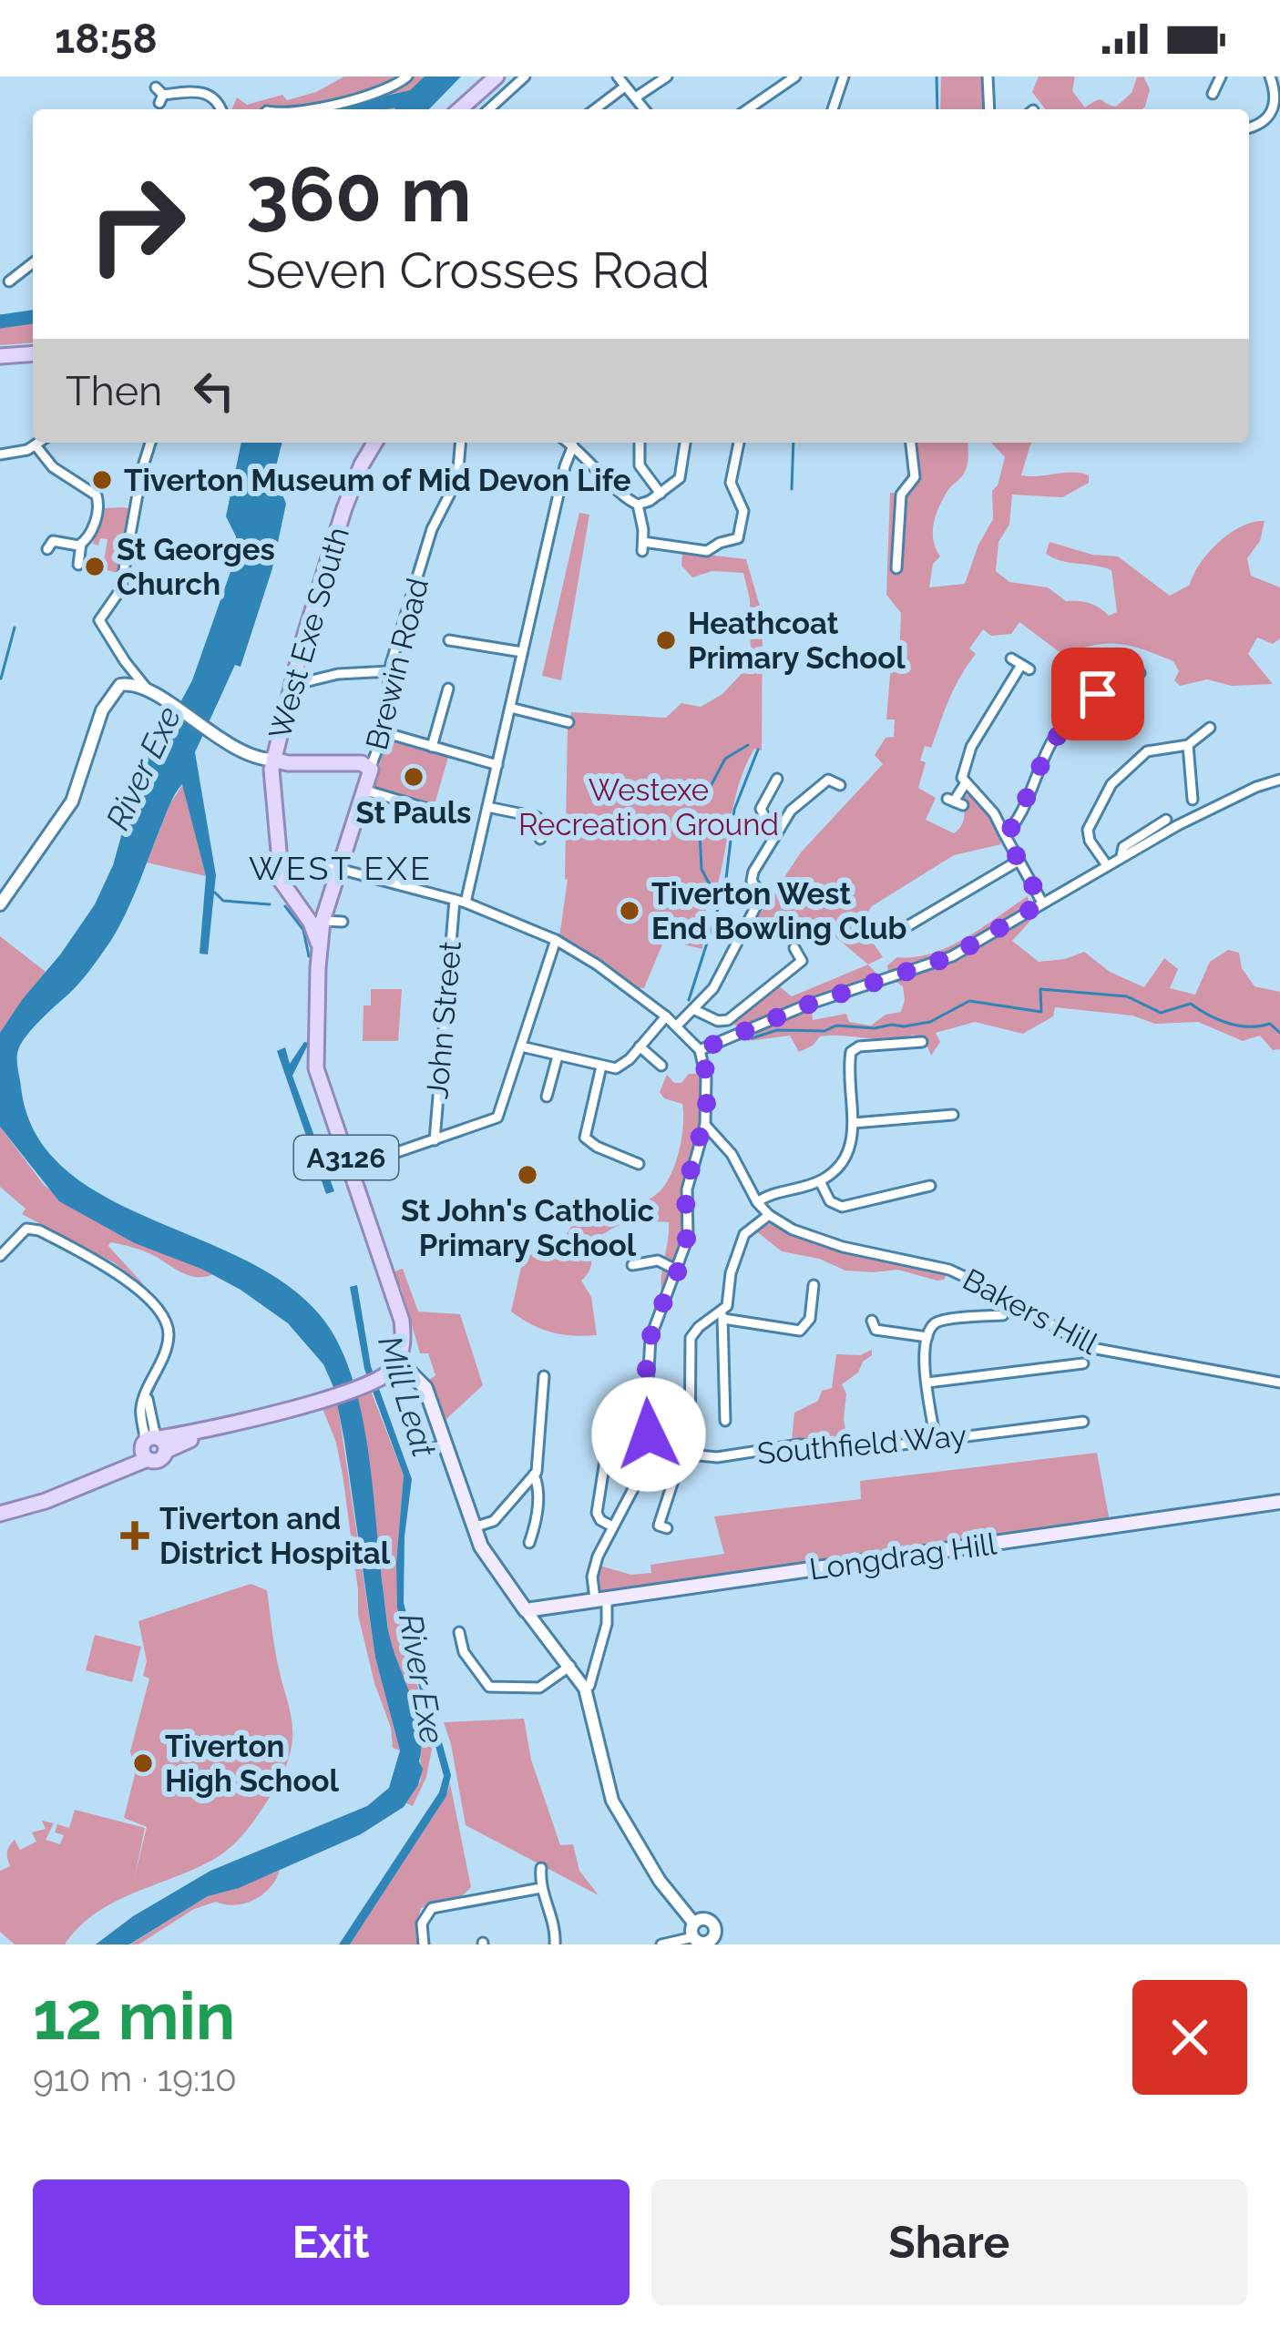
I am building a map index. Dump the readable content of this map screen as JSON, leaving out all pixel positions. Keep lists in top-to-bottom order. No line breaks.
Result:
{"streets":{"main road":["West Exe South","A3126","Longdrag Hill"],"street":["Brewin Road","John Street","Bakers Hill","Southfield Way"]},"crossings":[["West Exe South","A3126"]],"districts":["WEST EXE"],"water":["River Exe","Mill Leat"],"parks":["Westexe Recreation Ground"],"places":{"other":["Tiverton Museum of Mid Devon Life","St Georges Church","Heathcoat Primary School","St Pauls","Tiverton West End Bowling Club","St John's Catholic Primary School","Tiverton High School"],"health":["Tiverton and District Hospital"]},"page":{"status":"18:58","turn":["360 m","Seven Crosses Road"],"then":"Then","heading":["12 min","910 m · 19:10"],"buttons":["Exit","Share"]}}
